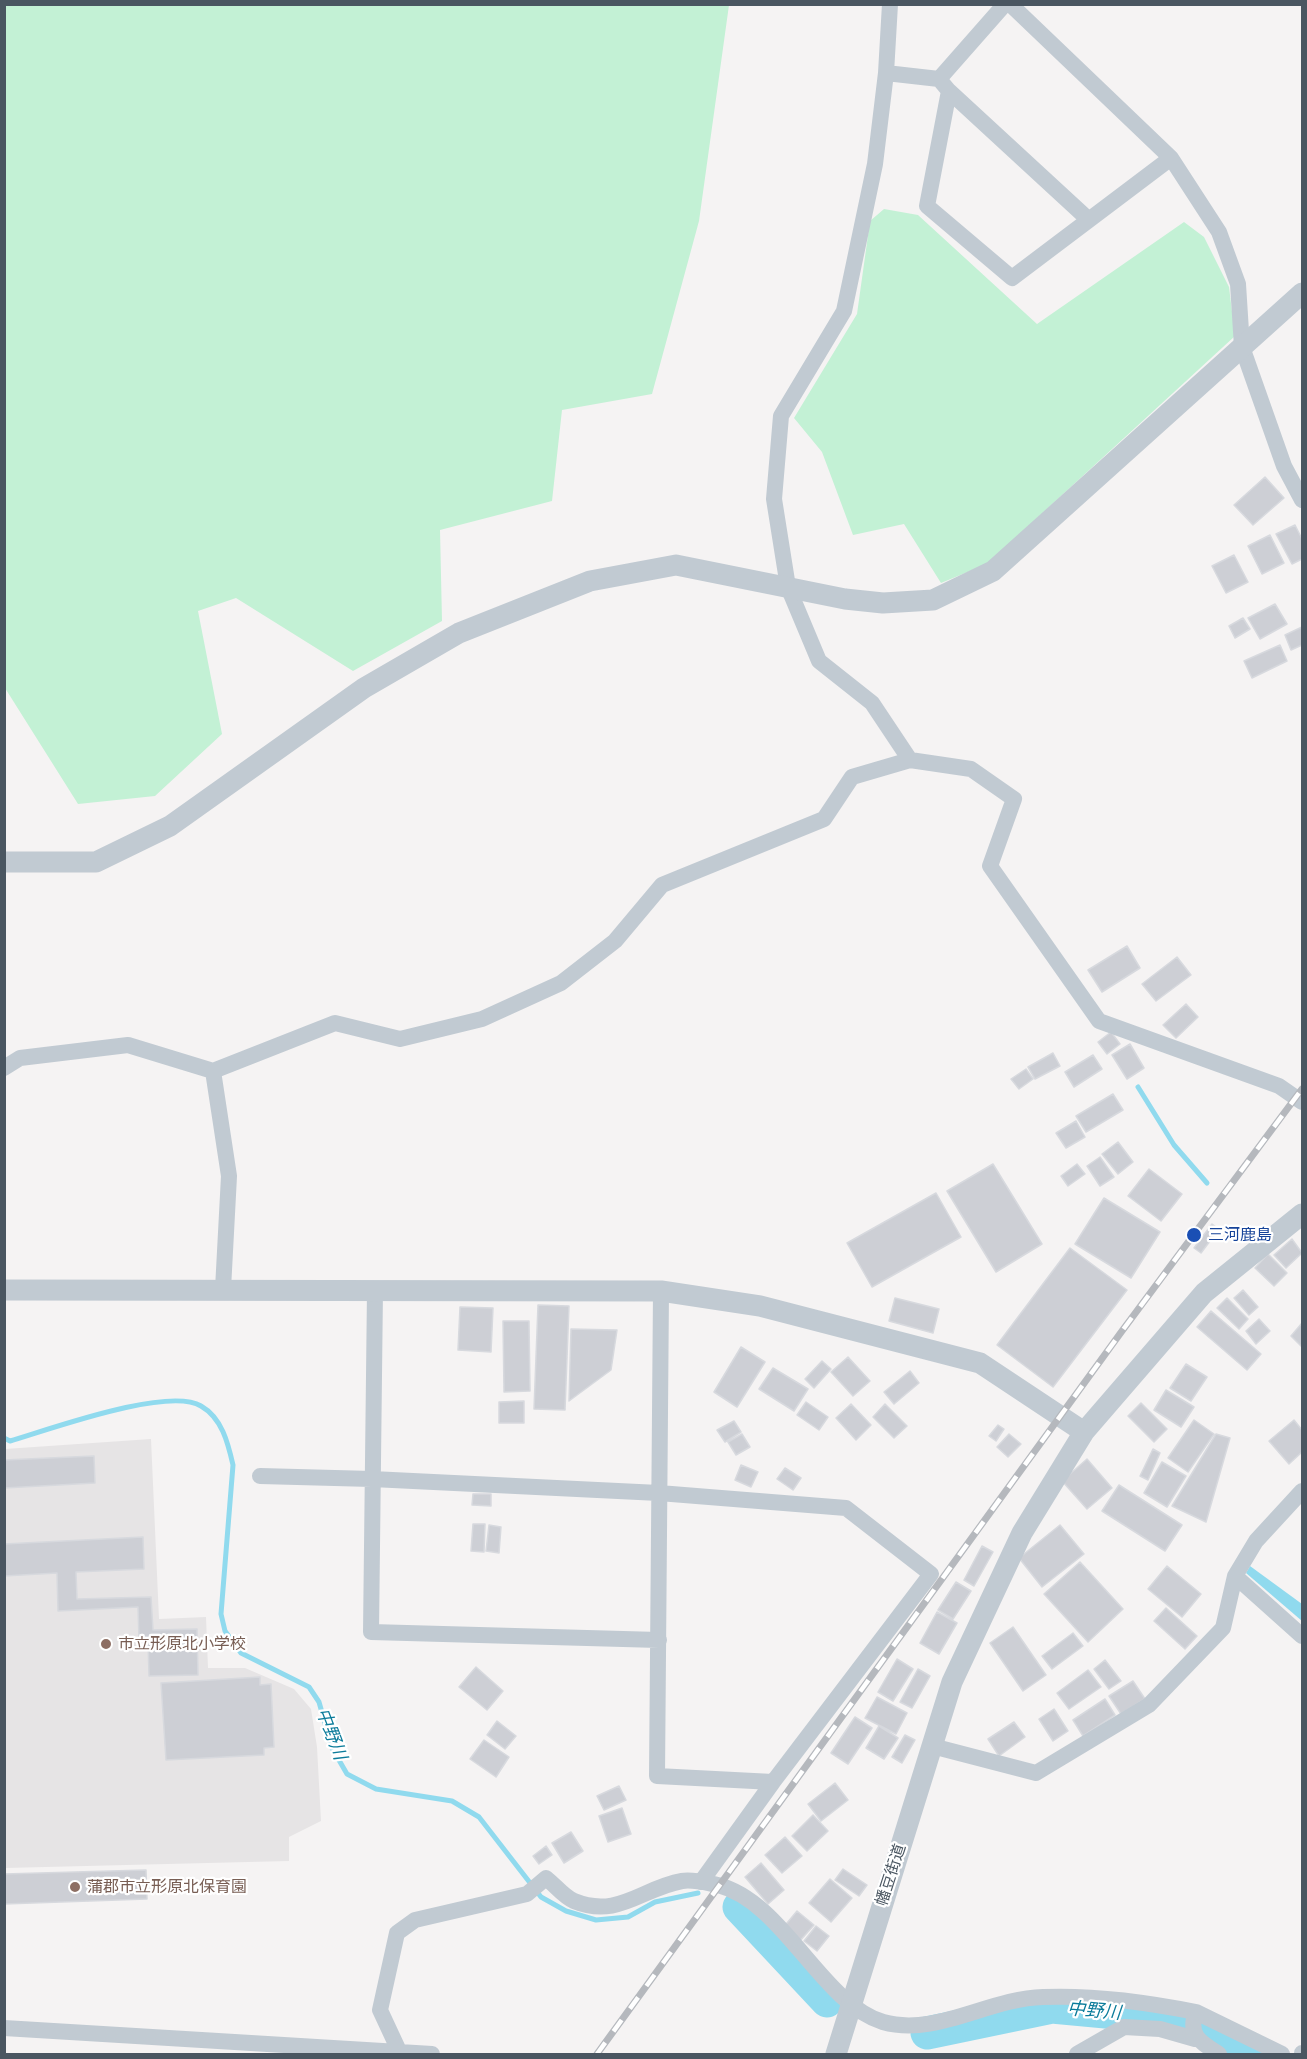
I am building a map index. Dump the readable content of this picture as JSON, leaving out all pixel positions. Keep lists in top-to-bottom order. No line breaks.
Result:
{"streets":{"street":["幡豆街道"]},"water":["中野川"],"places":["三河鹿島","市立形原北小学校","蒲郡市立形原北保育園"]}
